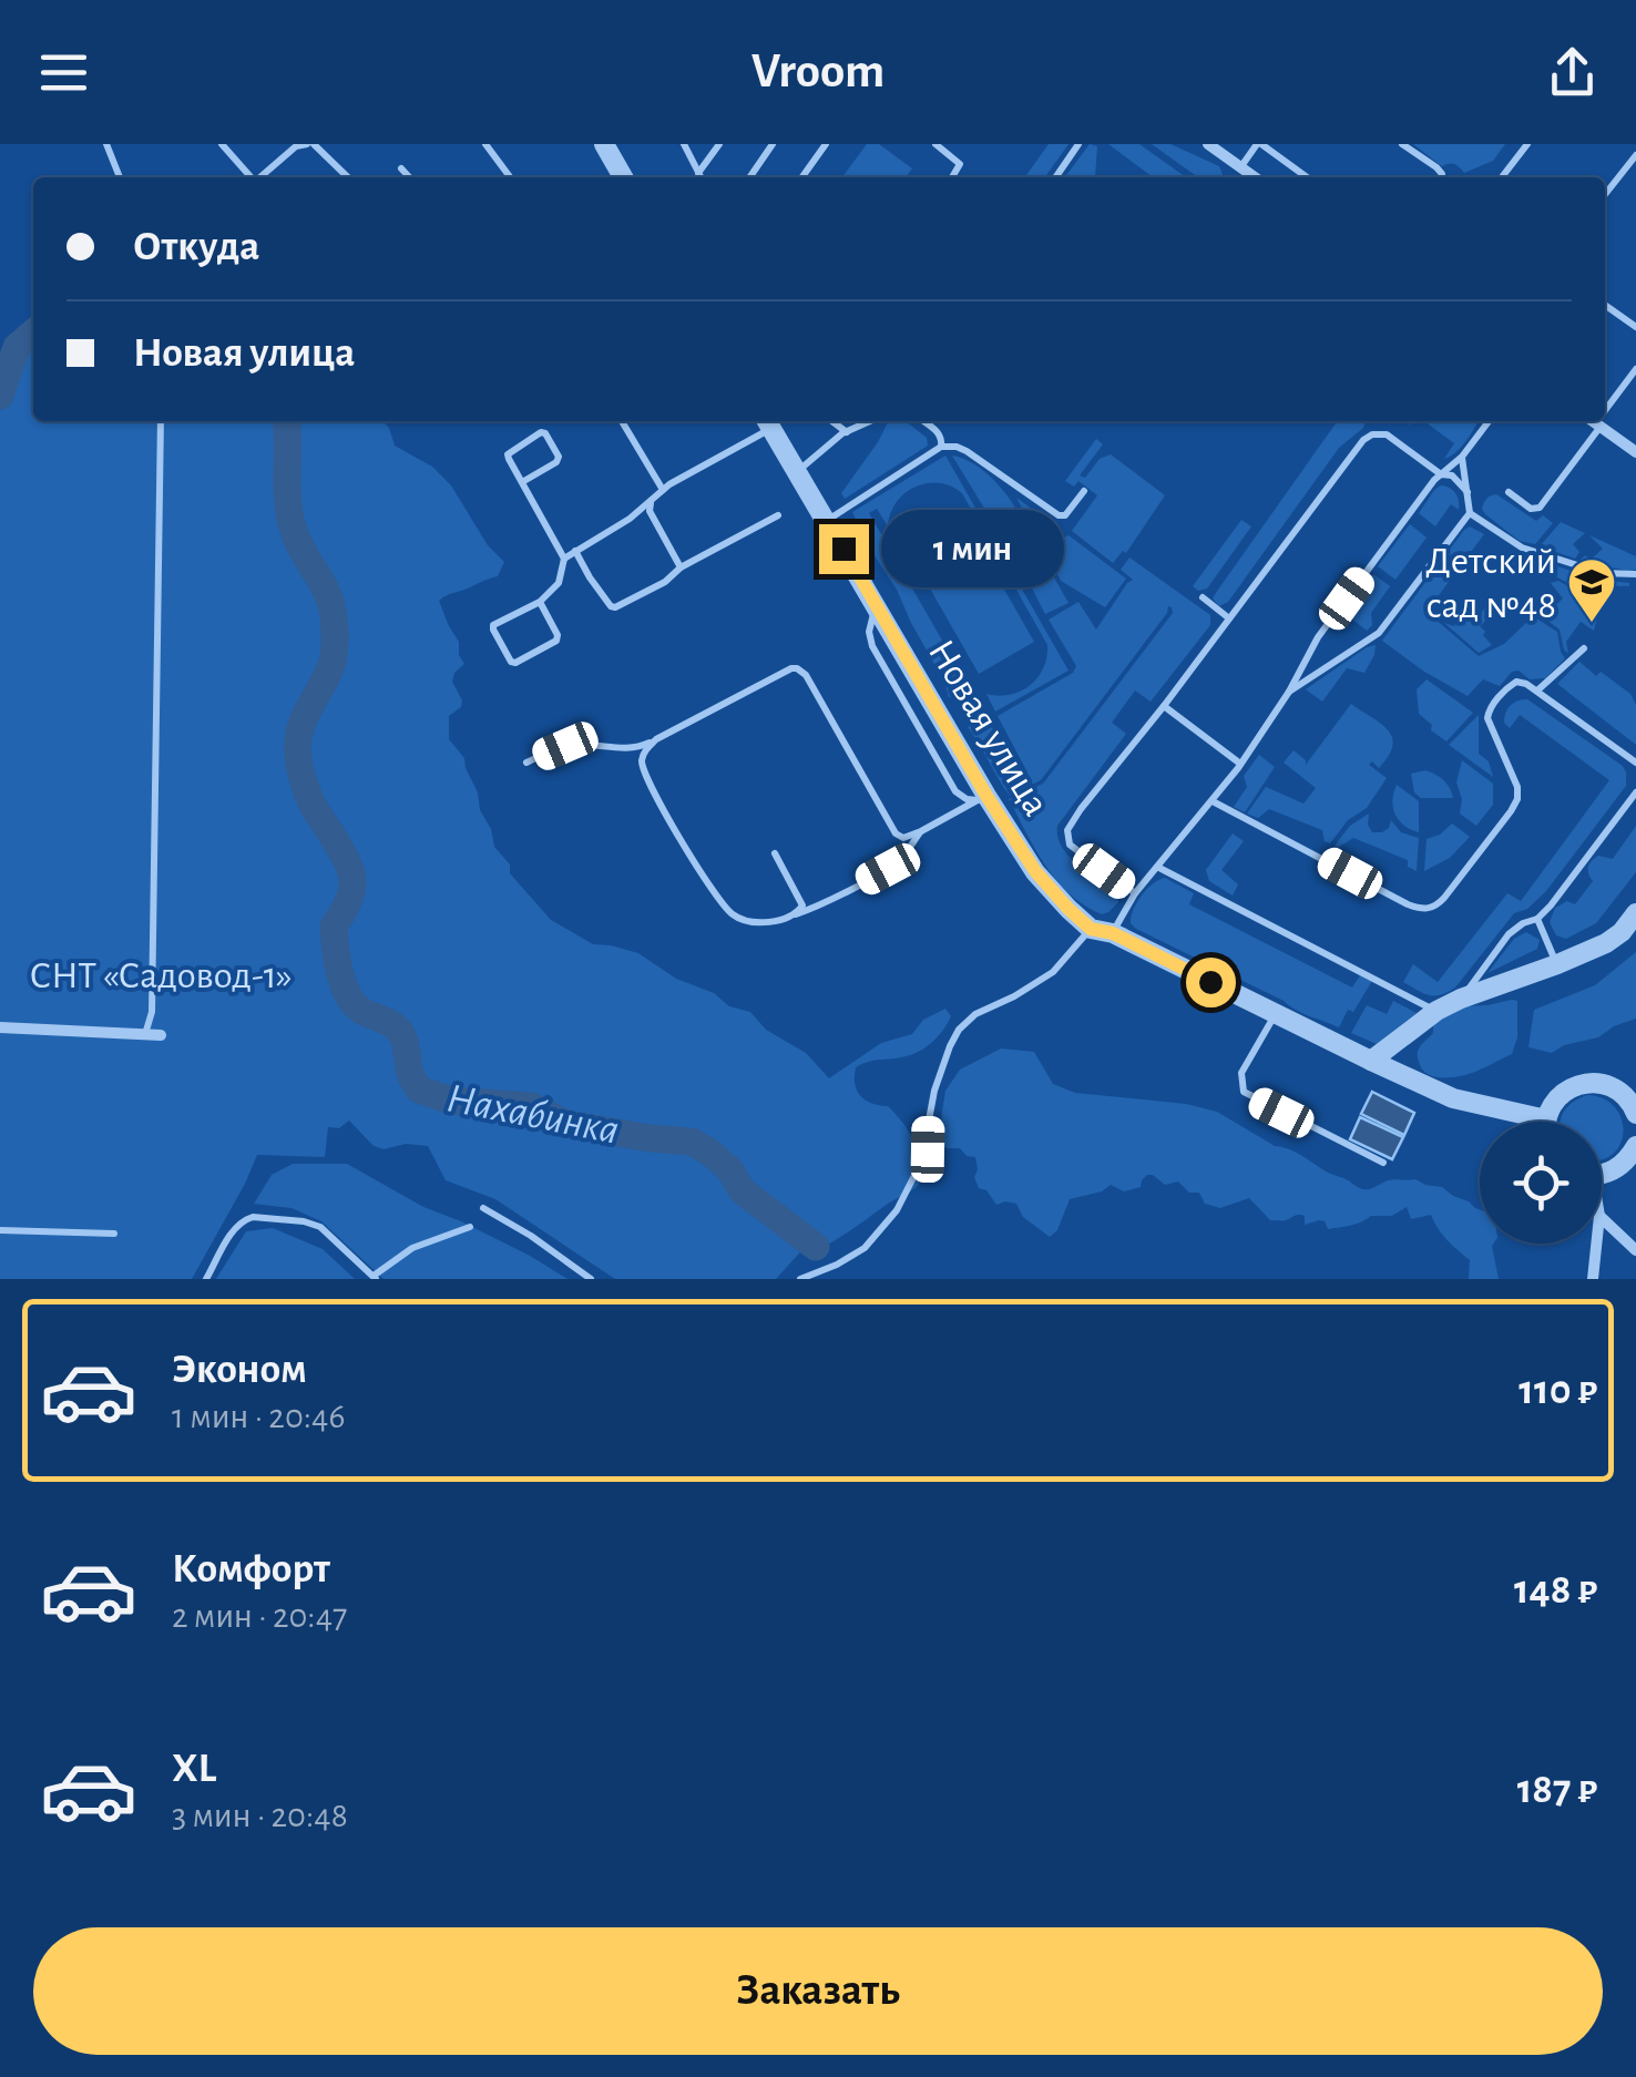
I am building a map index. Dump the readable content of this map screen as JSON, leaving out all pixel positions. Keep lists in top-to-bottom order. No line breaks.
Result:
{"streets":{"street":["Новая улица"]},"water":["Нахабинка"],"parks":["СНТ «Садовод-1»"],"places":{"school or university":["Детский сад №48"]},"page":{"header":"Vroom","banner":["Откуда","Новая улица"],"bubble":"1 мин","list":[{"name":"Эконом","note":"1 мин · 20:46","value":"110 ₽"},{"name":"Комфорт","note":"2 мин · 20:47","value":"148 ₽"},{"name":"XL","note":"3 мин · 20:48","value":"187 ₽"}],"buttons":"Заказать"}}
